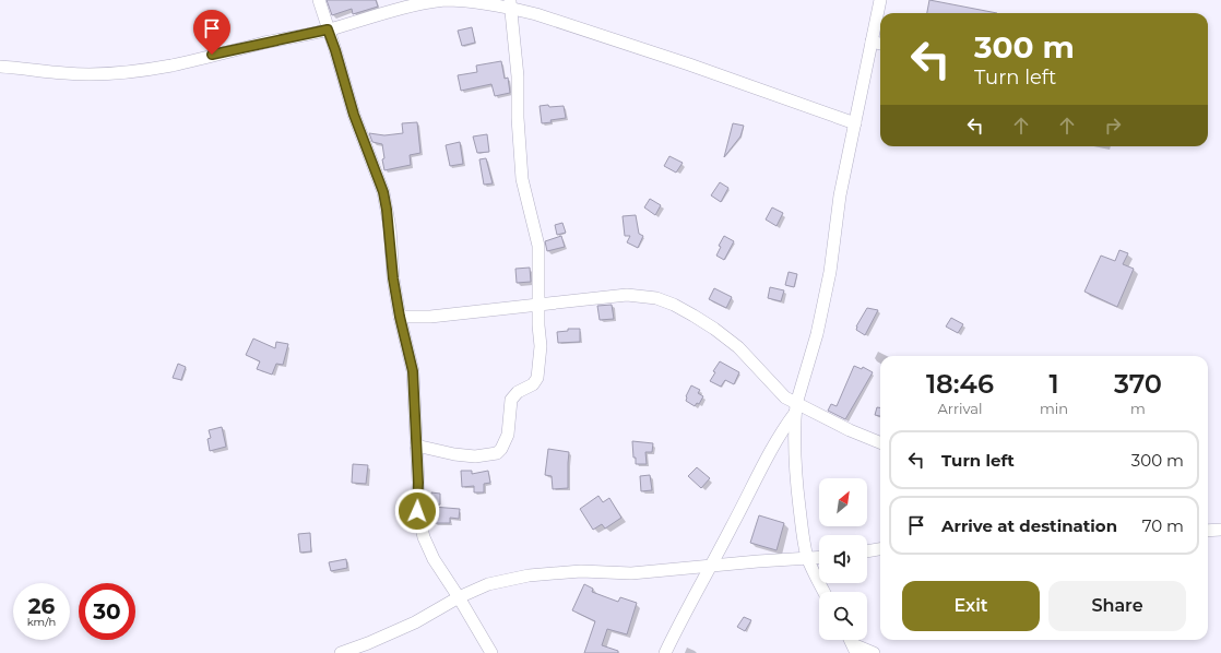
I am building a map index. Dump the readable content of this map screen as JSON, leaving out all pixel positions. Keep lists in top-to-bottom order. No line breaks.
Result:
{"north":"top right","page":{"turn":["300 m","Turn left"],"eta":["18:46","Arrival","1","min","370","m"],"list":[{"name":"Turn left","value":"300 m"},{"name":"Arrive at destination","value":"70 m"}],"buttons":["Exit","Share"],"speed":"26 km/h","limit":"30"}}
